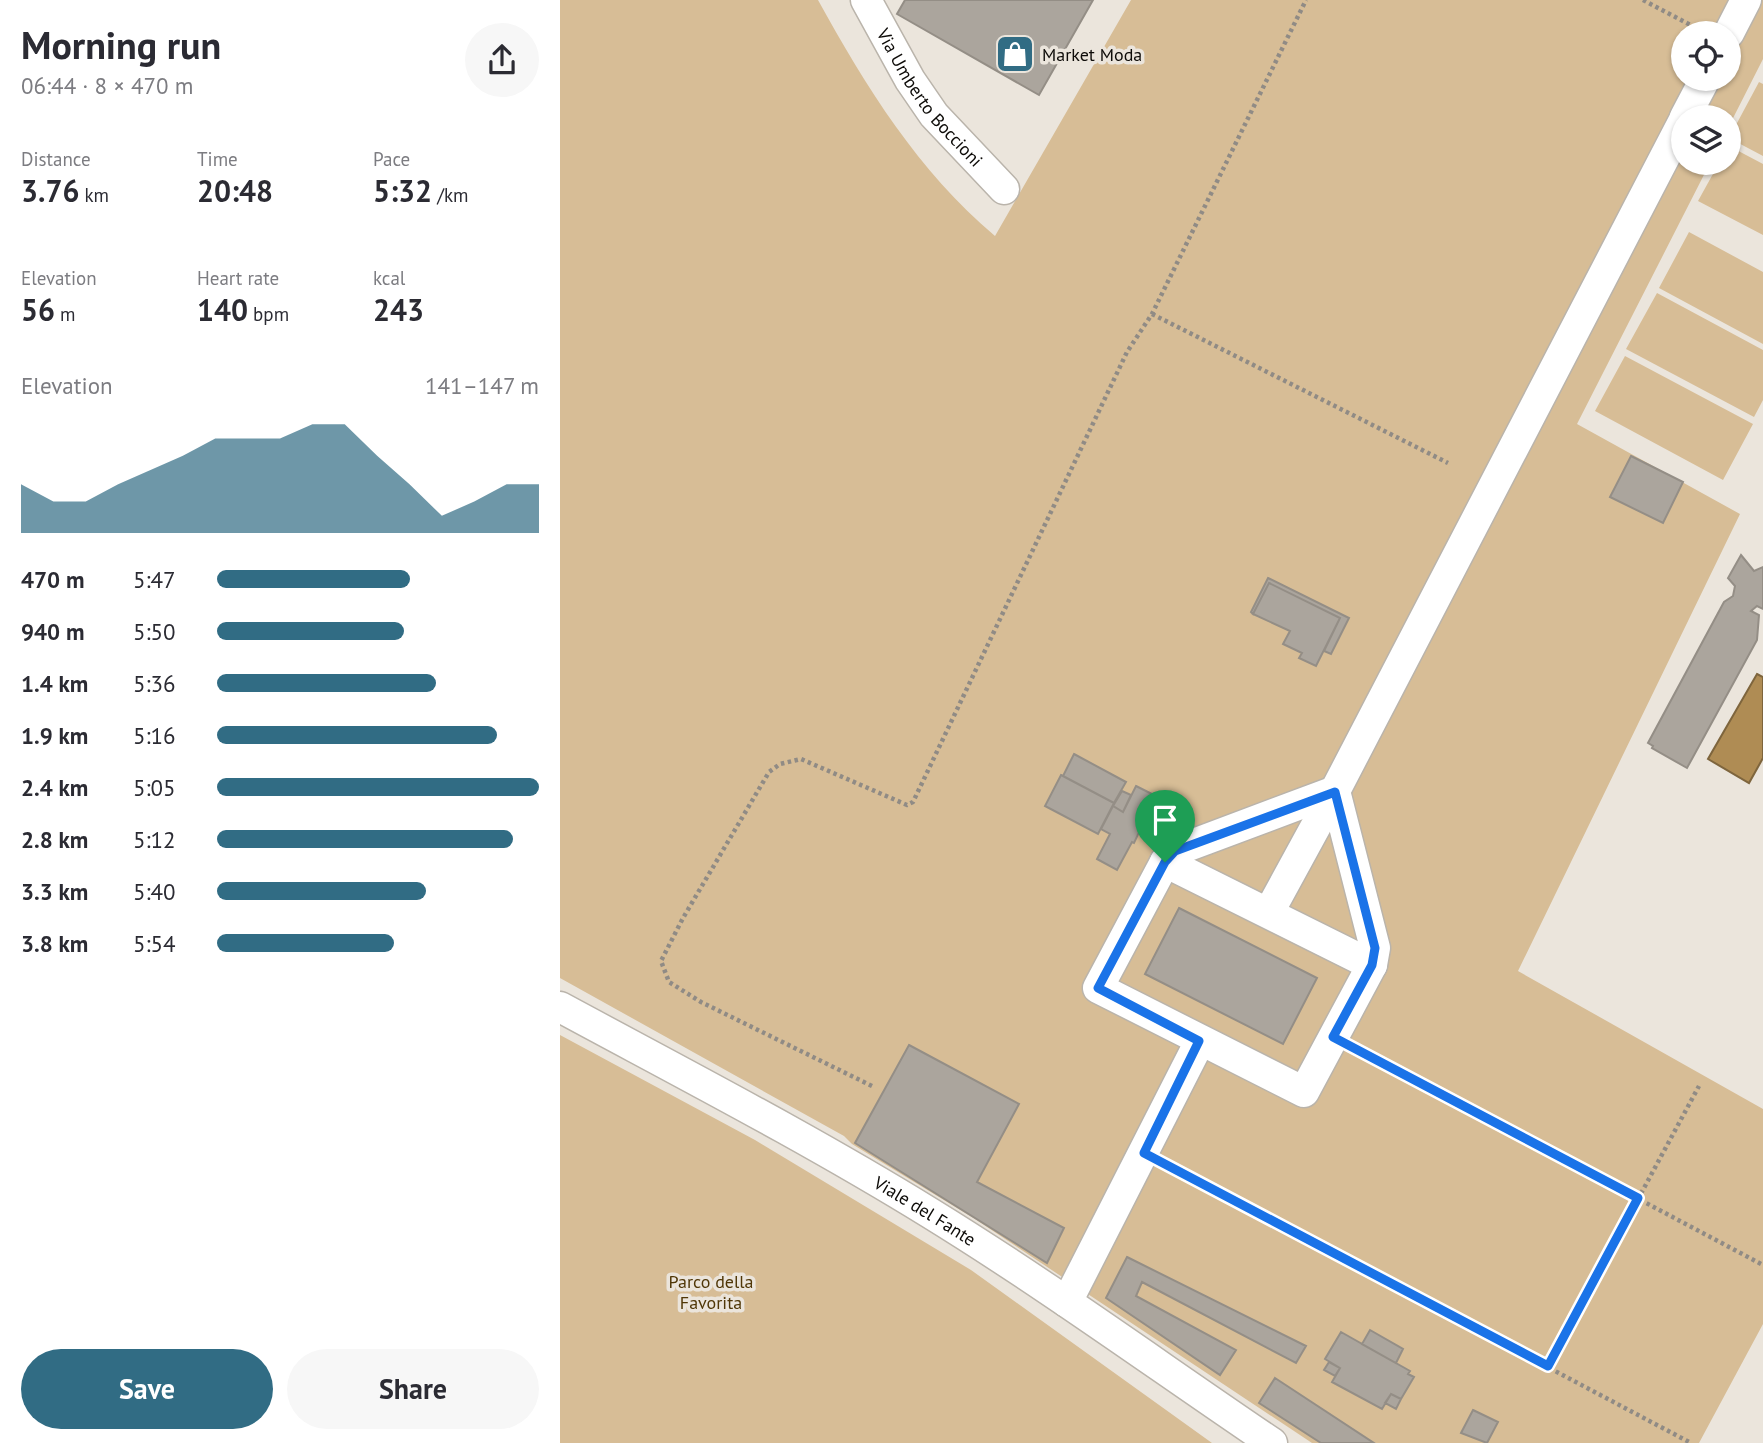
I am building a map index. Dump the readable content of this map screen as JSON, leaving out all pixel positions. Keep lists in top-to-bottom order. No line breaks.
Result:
{"streets":{"street":["Via Umberto Boccioni","Viale del Fante"]},"parks":["Parco della Favorita"],"places":{"shop":["Market Moda"]},"page":{"heading":["Morning run","06:44 · 8 × 470 m"],"stats":[["Distance","3.76 km"],["Time","20:48"],["Pace","5:32 /km"],["Elevation","56 m"],["Heart rate","140 bpm"],["kcal","243"]],"chart":["Elevation","141–147 m"],"list":[{"name":"470 m","note":"5:47"},{"name":"940 m","note":"5:50"},{"name":"1.4 km","note":"5:36"},{"name":"1.9 km","note":"5:16"},{"name":"2.4 km","note":"5:05"},{"name":"2.8 km","note":"5:12"},{"name":"3.3 km","note":"5:40"},{"name":"3.8 km","note":"5:54"}],"buttons":["Save","Share"]}}
